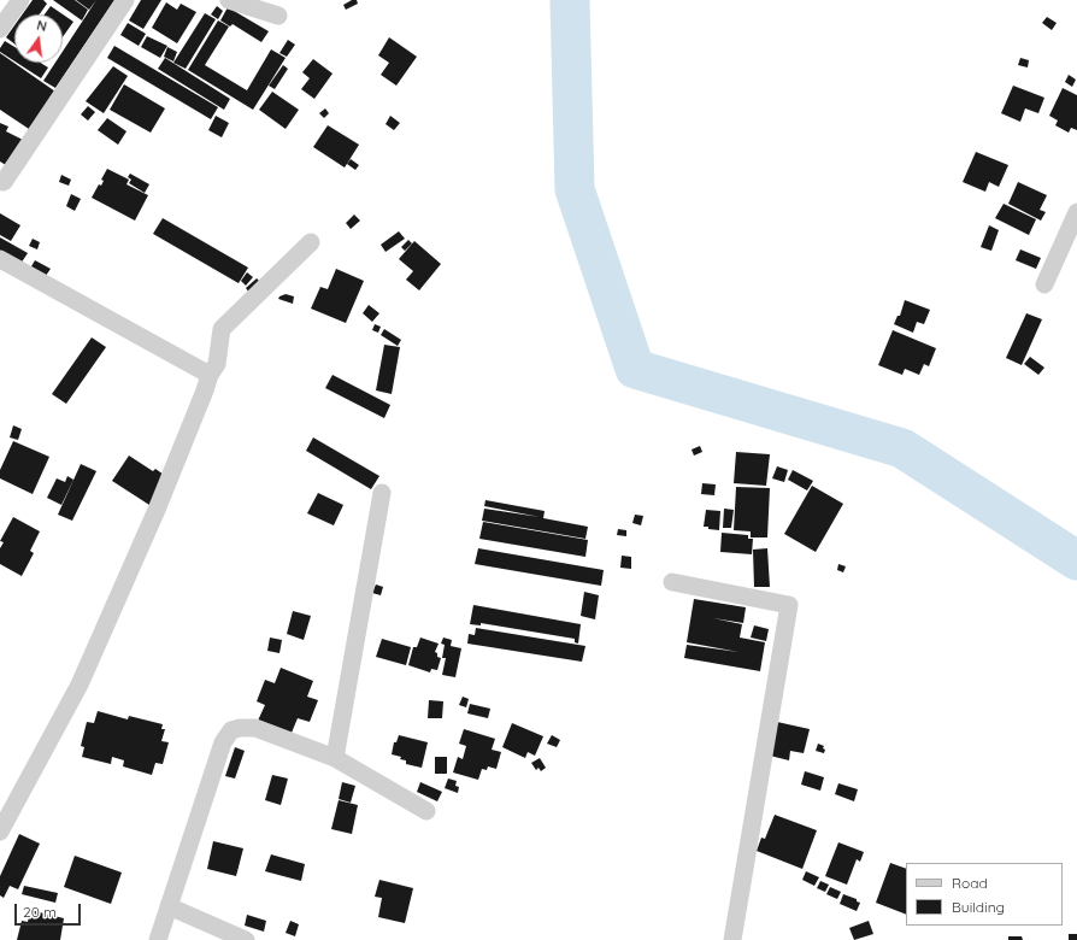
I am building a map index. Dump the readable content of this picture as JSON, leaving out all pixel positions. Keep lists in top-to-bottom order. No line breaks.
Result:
{"legend":["Road","Building"],"scale_bar":"20 m","north":"top"}
